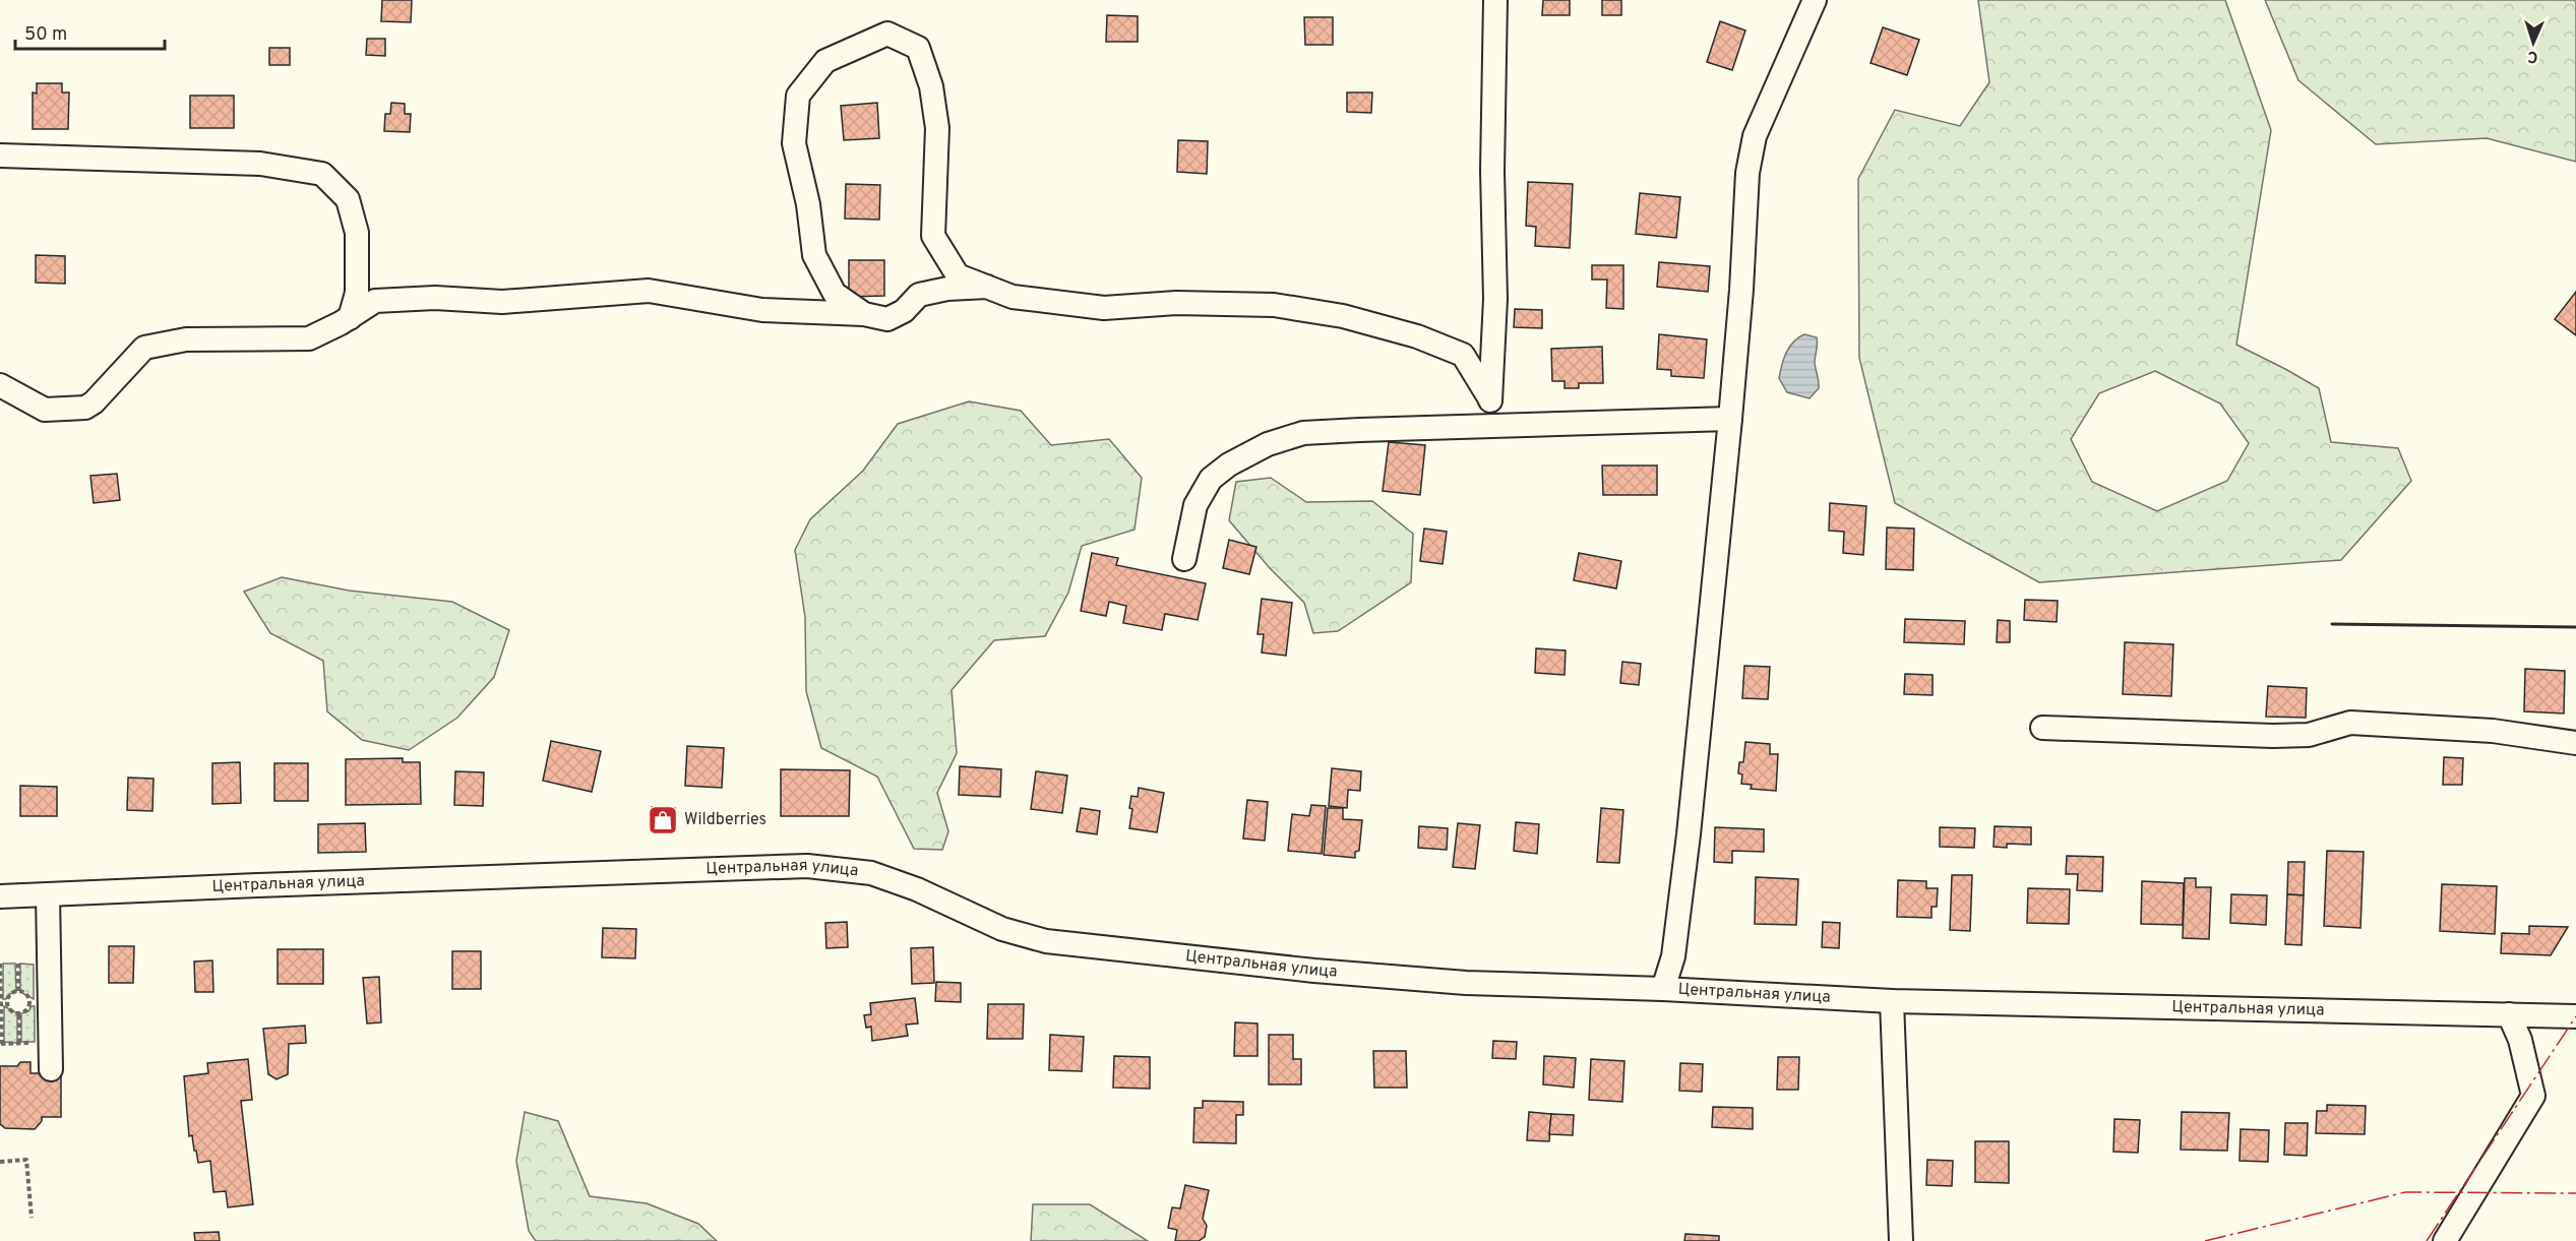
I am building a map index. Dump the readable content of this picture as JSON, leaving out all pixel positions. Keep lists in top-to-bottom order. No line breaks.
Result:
{"streets":{"street":["Центральная улица"]},"places":{"shop":["Wildberries"]},"scale_bar":"50 m","north":"bottom"}
